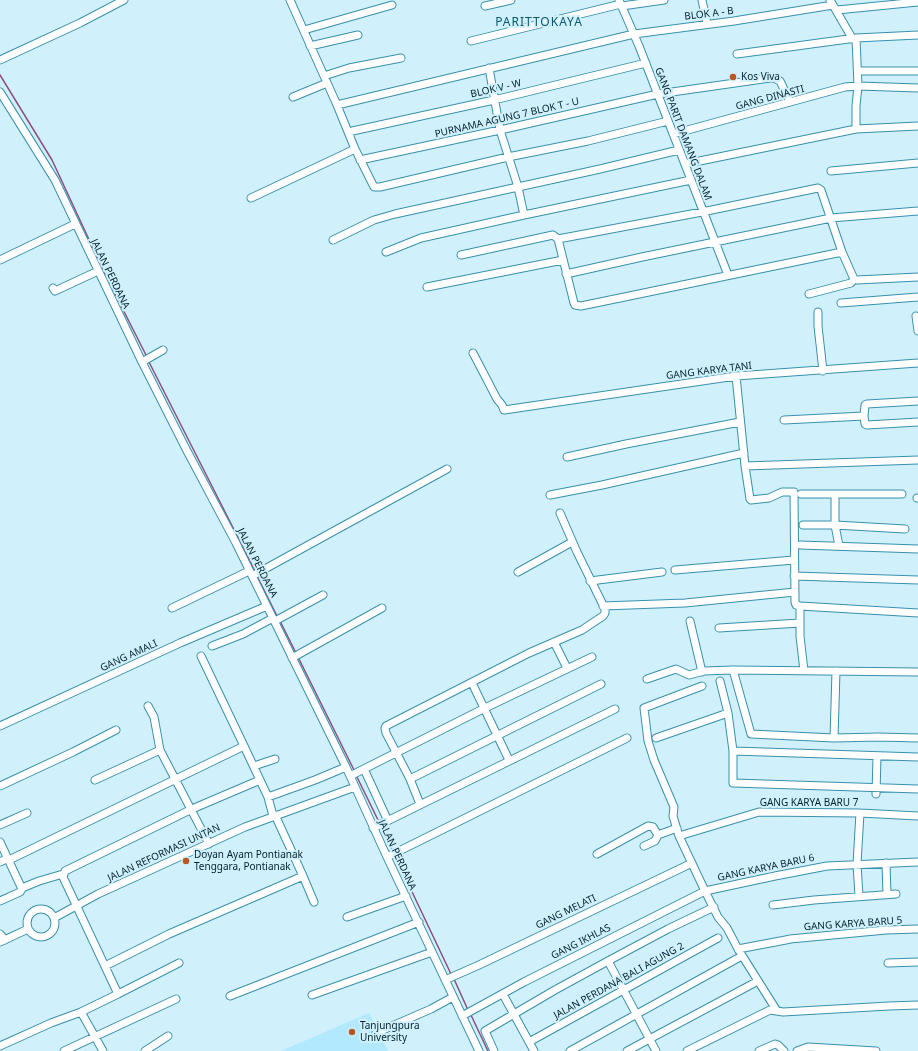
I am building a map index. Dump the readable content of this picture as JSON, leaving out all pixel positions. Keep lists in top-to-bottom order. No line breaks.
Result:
{"streets":{"street":["BLOK A - B","BLOK V - W","GANG DINASTI","PURNAMA AGUNG 7 BLOK T - U","GANG PARIT DAMANG DALAM","JALAN PERDANA","GANG KARYA TANI","GANG AMALI","GANG KARYA BARU 7","JALAN REFORMASI UNTAN","GANG KARYA BARU 6","GANG MELATI","GANG KARYA BARU 5","GANG IKHLAS","JALAN PERDANA BALI AGUNG 2"]},"crossings":[["BLOK A - B","GANG PARIT DAMANG DALAM"],["BLOK V - W","GANG PARIT DAMANG DALAM"],["GANG DINASTI","PURNAMA AGUNG 7 BLOK T - U"],["GANG DINASTI","GANG PARIT DAMANG DALAM"],["PURNAMA AGUNG 7 BLOK T - U","GANG PARIT DAMANG DALAM"],["JALAN PERDANA","GANG AMALI"],["JALAN PERDANA","JALAN REFORMASI UNTAN"],["JALAN PERDANA","GANG MELATI"],["JALAN PERDANA","GANG IKHLAS"],["GANG KARYA BARU 6","GANG IKHLAS"]],"districts":["PARITTOKAYA"],"places":["Kos Viva","Doyan Ayam Pontianak Tenggara, Pontianak","Tanjungpura University"]}
